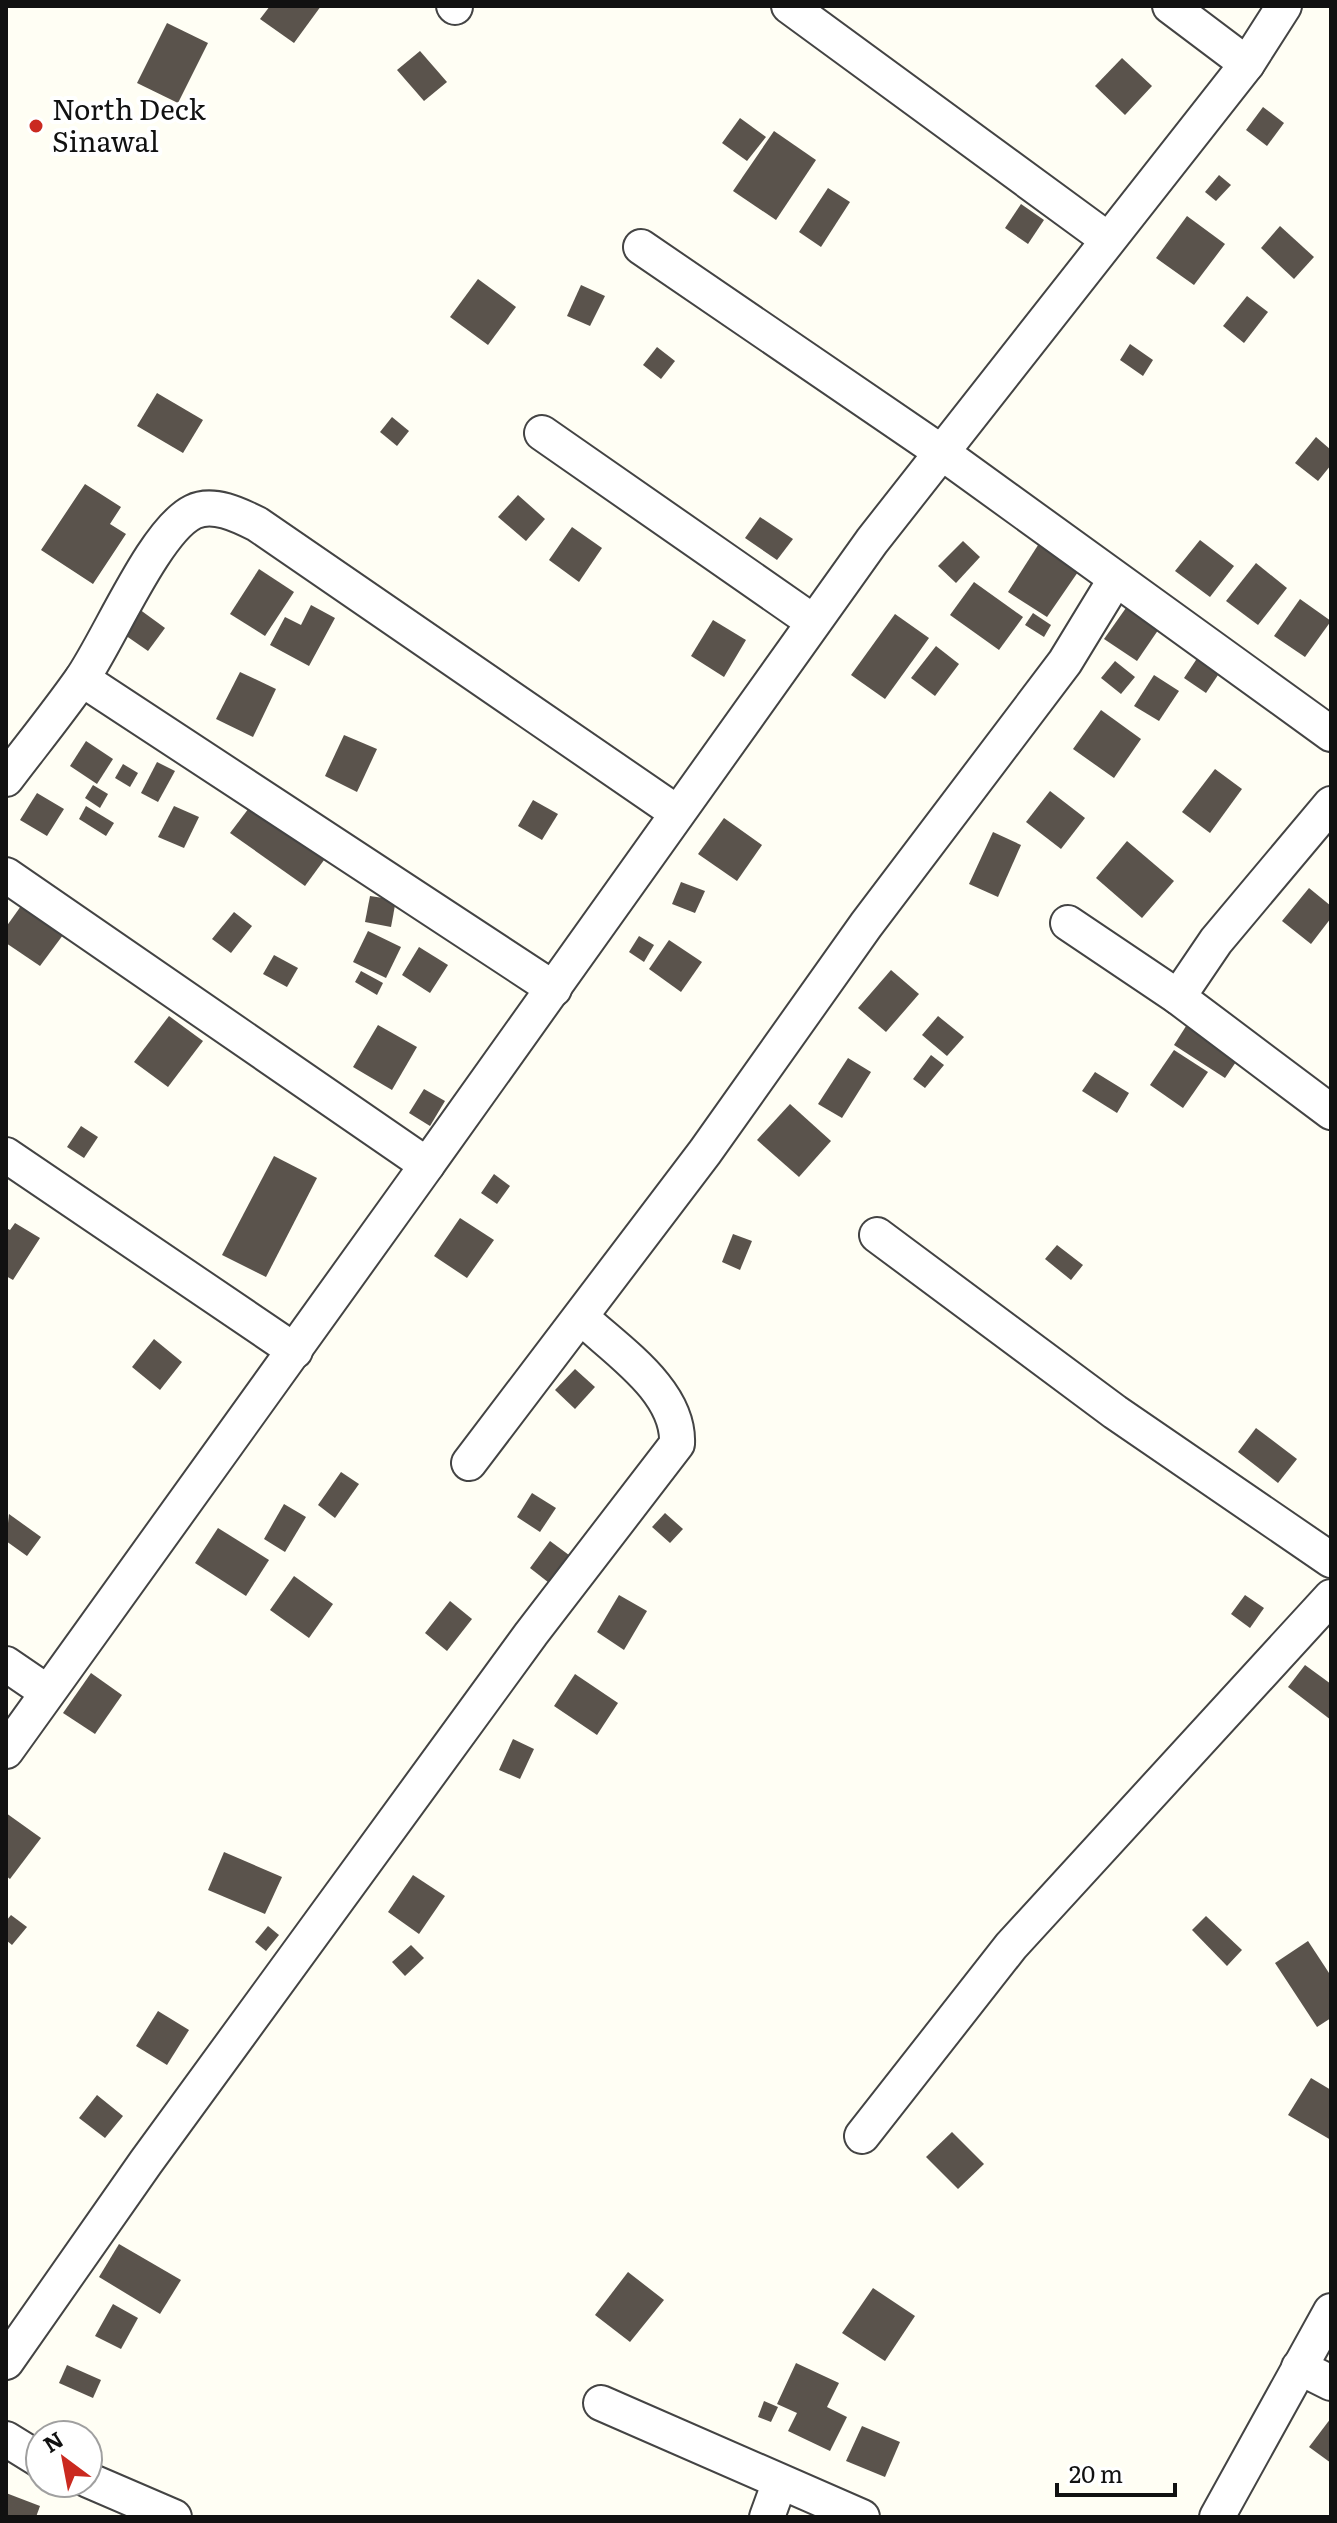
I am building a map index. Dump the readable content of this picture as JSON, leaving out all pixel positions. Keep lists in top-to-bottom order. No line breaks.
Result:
{"places":["North Deck Sinawal"],"scale_bar":"20 m","north":"top left"}
